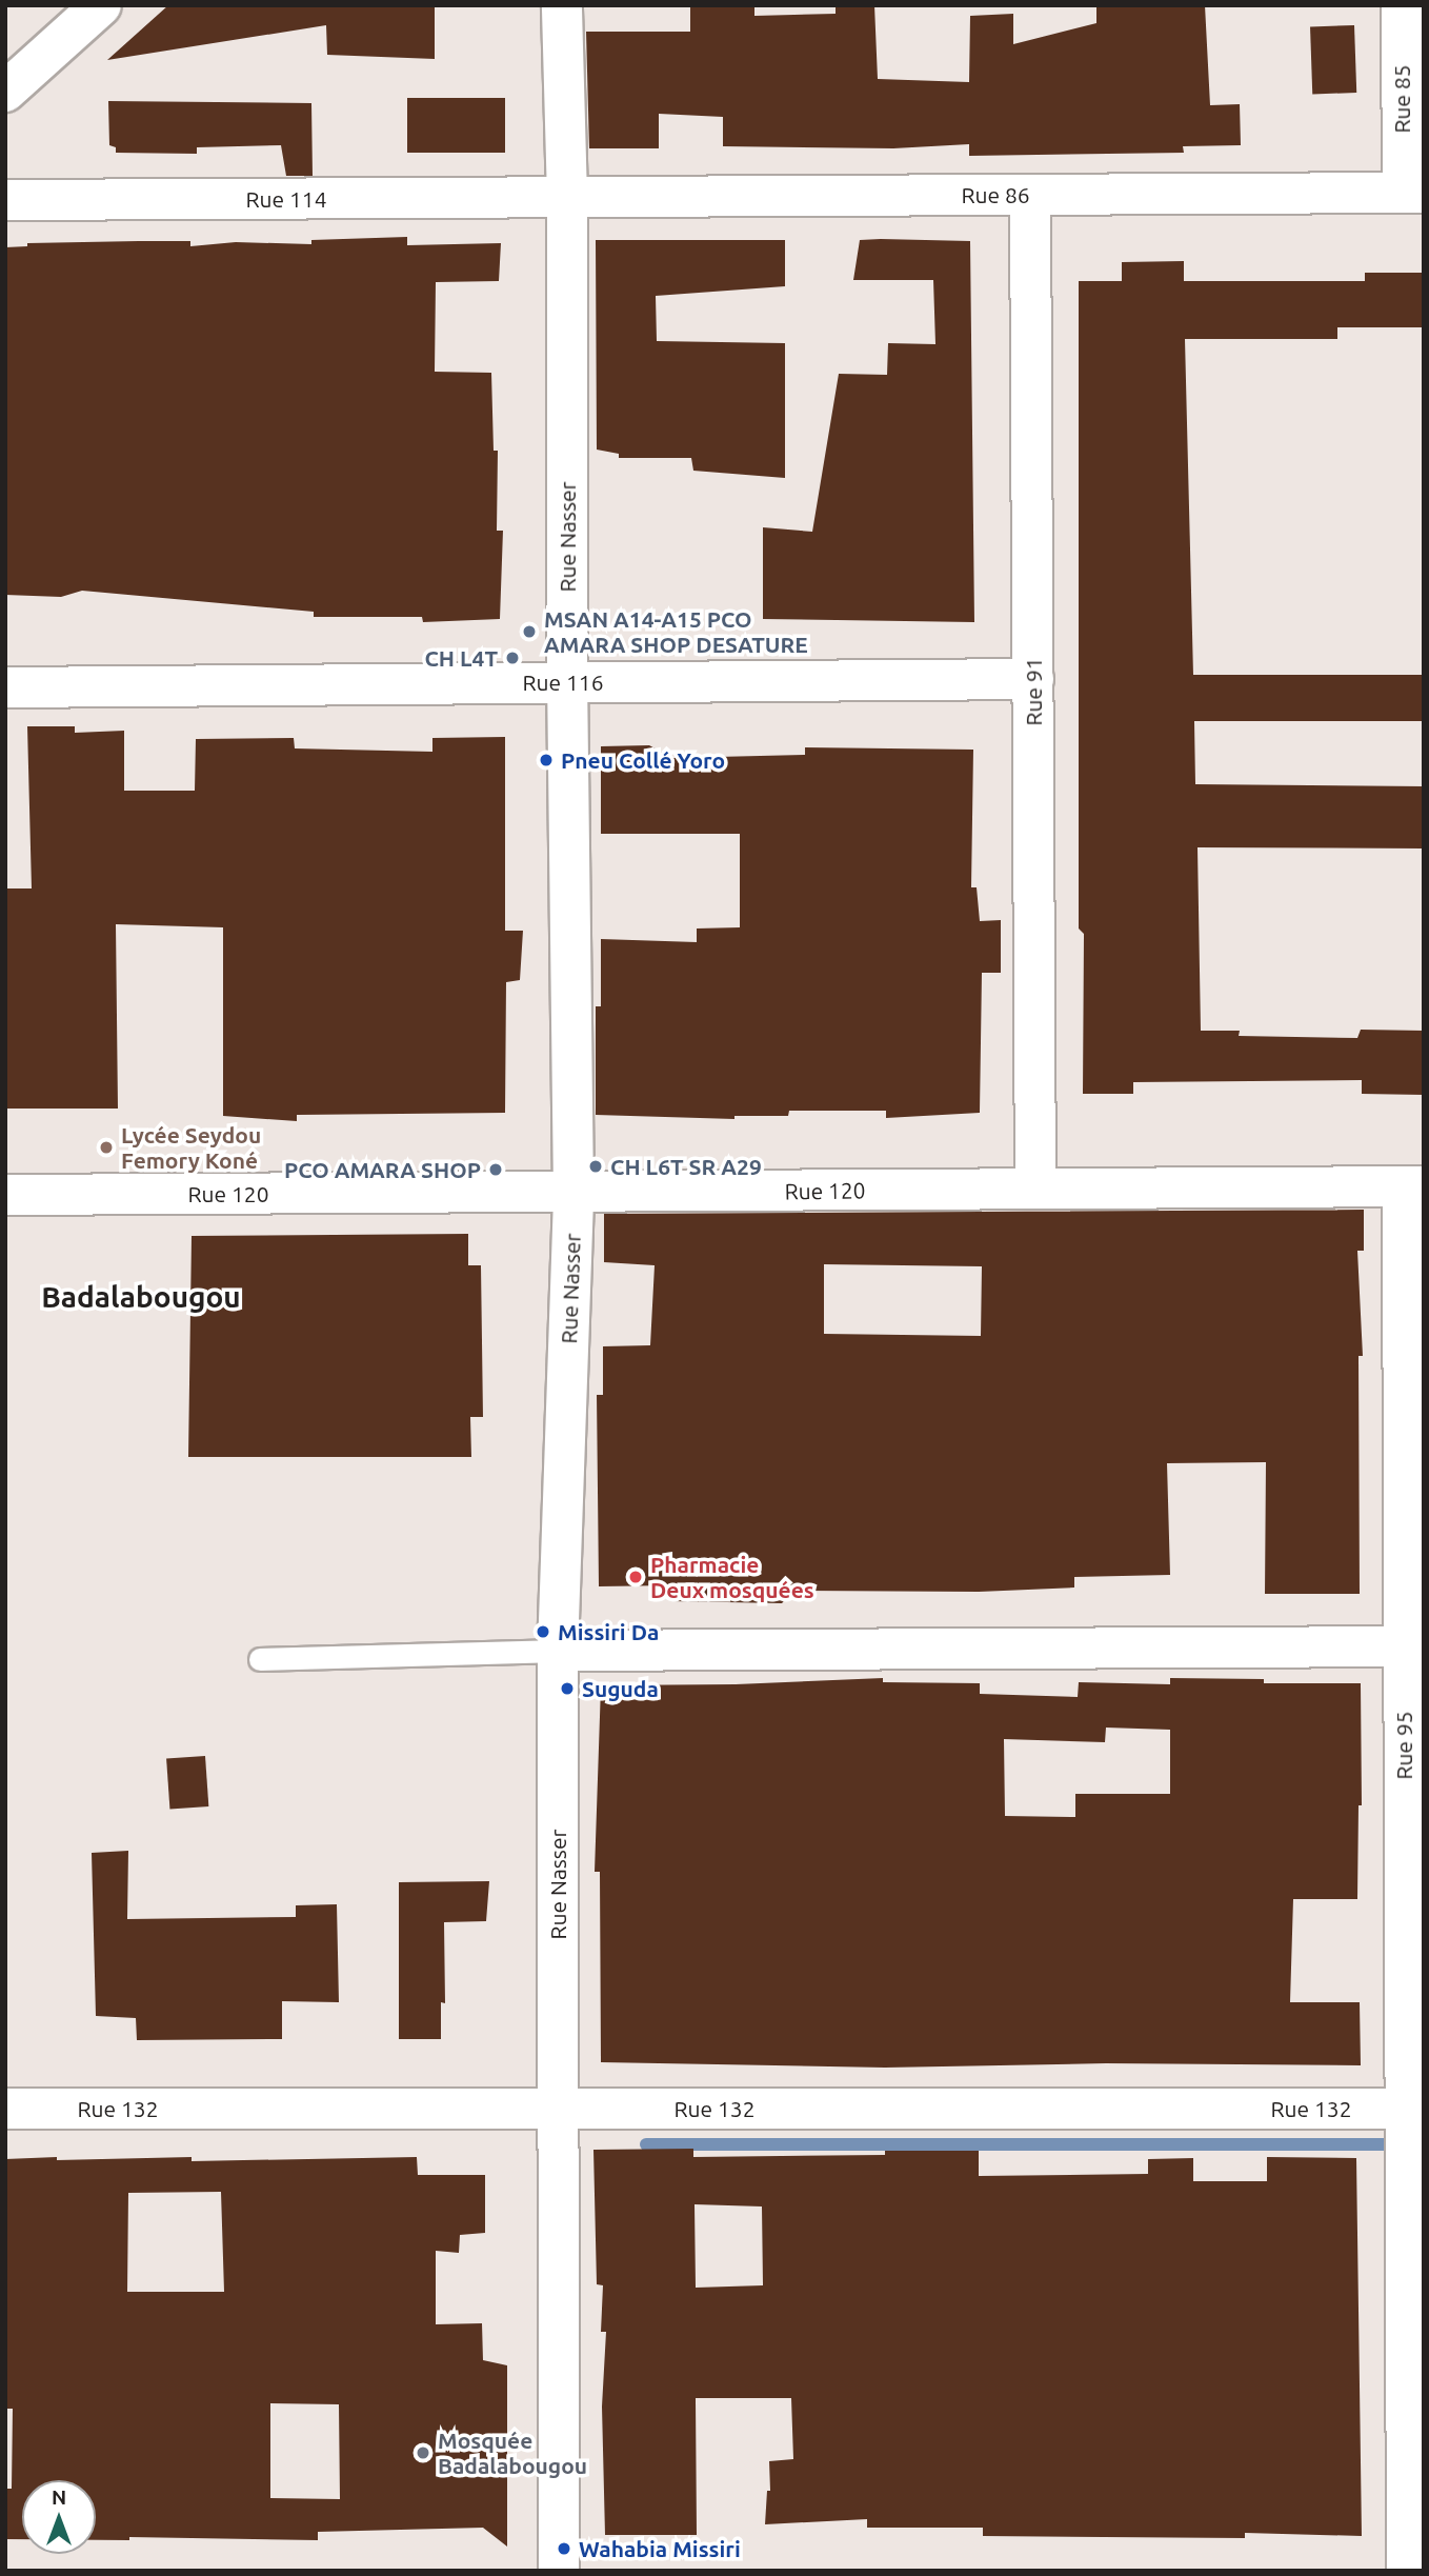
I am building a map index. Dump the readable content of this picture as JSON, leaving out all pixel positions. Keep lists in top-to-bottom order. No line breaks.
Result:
{"streets":{"street":["Rue 85","Rue 86","Rue 114","Rue Nasser","Rue 116","Rue 91","Rue 120","Rue 95","Rue 132"]},"crossings":[["Rue 85","Rue 86"],["Rue 86","Rue 114"],["Rue 86","Rue Nasser"],["Rue 86","Rue 91"],["Rue 114","Rue Nasser"],["Rue Nasser","Rue 116"],["Rue Nasser","Rue 120"],["Rue Nasser","Rue 132"],["Rue 116","Rue 91"],["Rue 91","Rue 120"],["Rue 120","Rue 95"],["Rue 95","Rue 132"]],"districts":["Badalabougou"],"places":["MSAN A14-A15 PCO AMARA SHOP DESATURE","CH L4T","Pneu Collé Yoro","Lycée Seydou Femory Koné","CH L6T SR A29","PCO AMARA SHOP","Pharmacie Deux mosquées","Missiri Da","Suguda","Mosquée Badalabougou","Wahabia Missiri"],"north":"top"}
